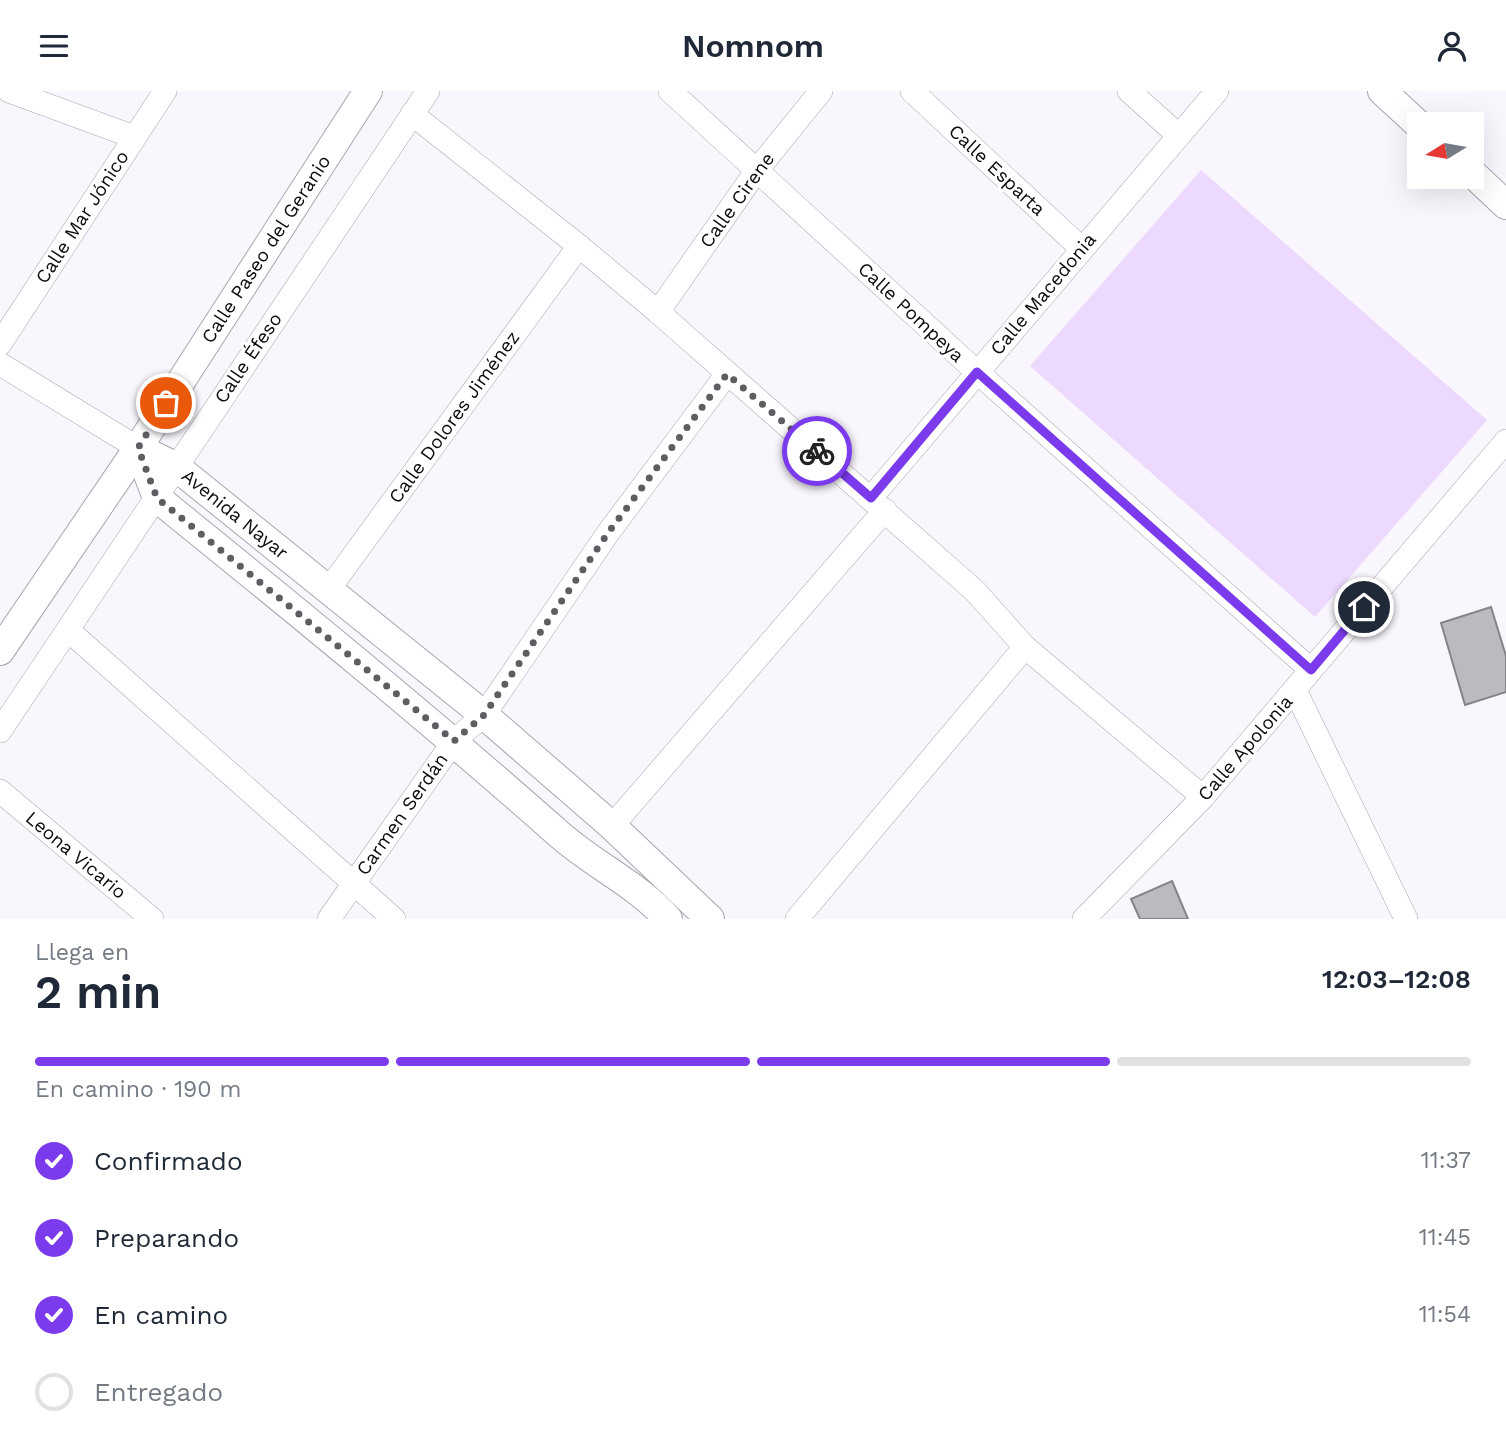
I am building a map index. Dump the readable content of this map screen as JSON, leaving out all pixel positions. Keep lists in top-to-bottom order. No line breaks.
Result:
{"streets":{"street":["Calle Esparta","Calle Cirene","Calle Mar Jónico","Calle Paseo del Geranio","Calle Macedonia","Calle Pompeya","Calle Éfeso","Calle Dolores Jiménez","Avenida Nayar","Calle Apolonia","Carmen Serdán","Leona Vicario"]},"crossings":[["Calle Esparta","Calle Macedonia"],["Calle Cirene","Calle Pompeya"],["Calle Paseo del Geranio","Avenida Nayar"],["Calle Macedonia","Calle Pompeya"],["Calle Macedonia","Avenida Nayar"],["Calle Pompeya","Calle Apolonia"],["Calle Éfeso","Avenida Nayar"],["Calle Dolores Jiménez","Avenida Nayar"],["Avenida Nayar","Carmen Serdán"]],"north":"left","page":{"header":"Nomnom","heading":["2 min","Llega en","12:03–12:08"],"bar":"En camino · 190 m","list":[["Confirmado","11:37"],["Preparando","11:45"],["En camino","11:54"],"Entregado"]}}
